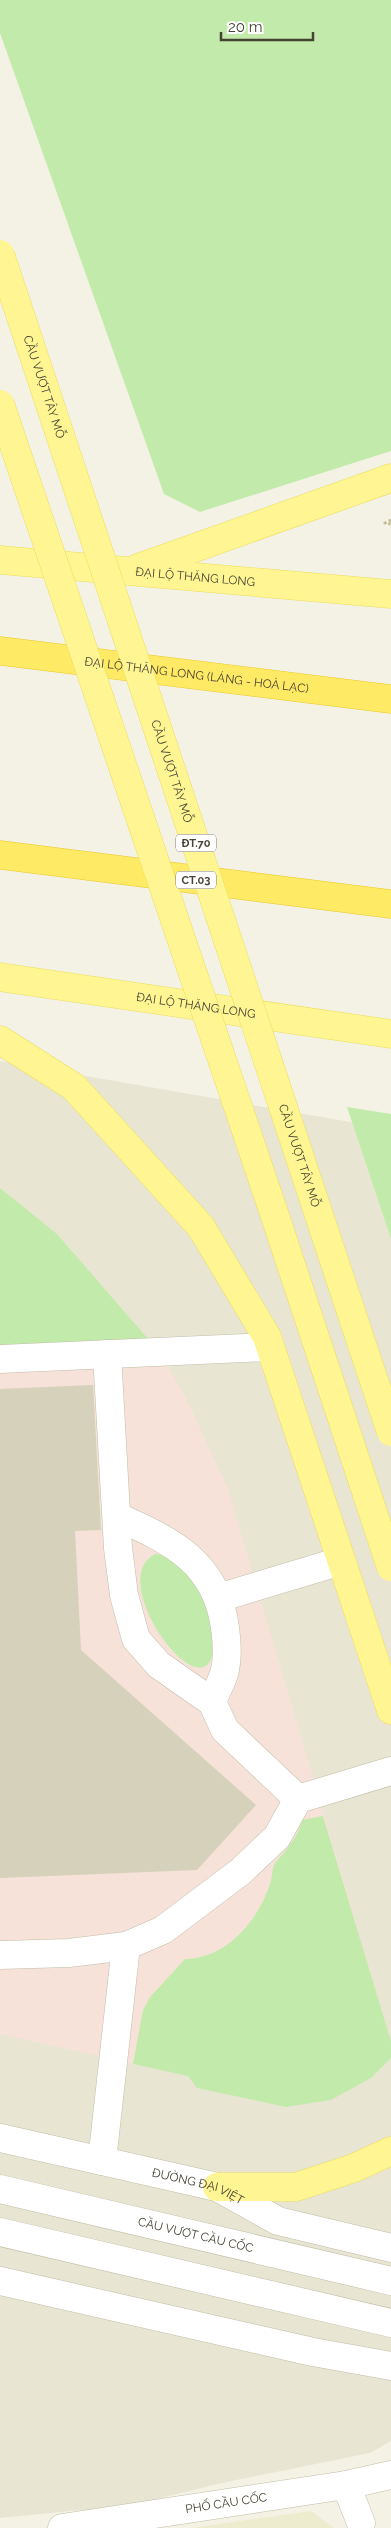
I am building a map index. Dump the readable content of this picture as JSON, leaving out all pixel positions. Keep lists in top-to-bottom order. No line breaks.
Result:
{"streets":{"highway":["ĐẠI LỘ THĂNG LONG (LÁNG - HOÀ LẠC)","CT.03"],"main road":["CẦU VƯỢT TÂY MỖ","ĐẠI LỘ THĂNG LONG","ĐT.70"],"street":["ĐƯỜNG ĐẠI VIỆT","CẦU VƯỢT CẦU CỐC","PHỐ CẦU CỐC"]},"scale_bar":"20 m"}
